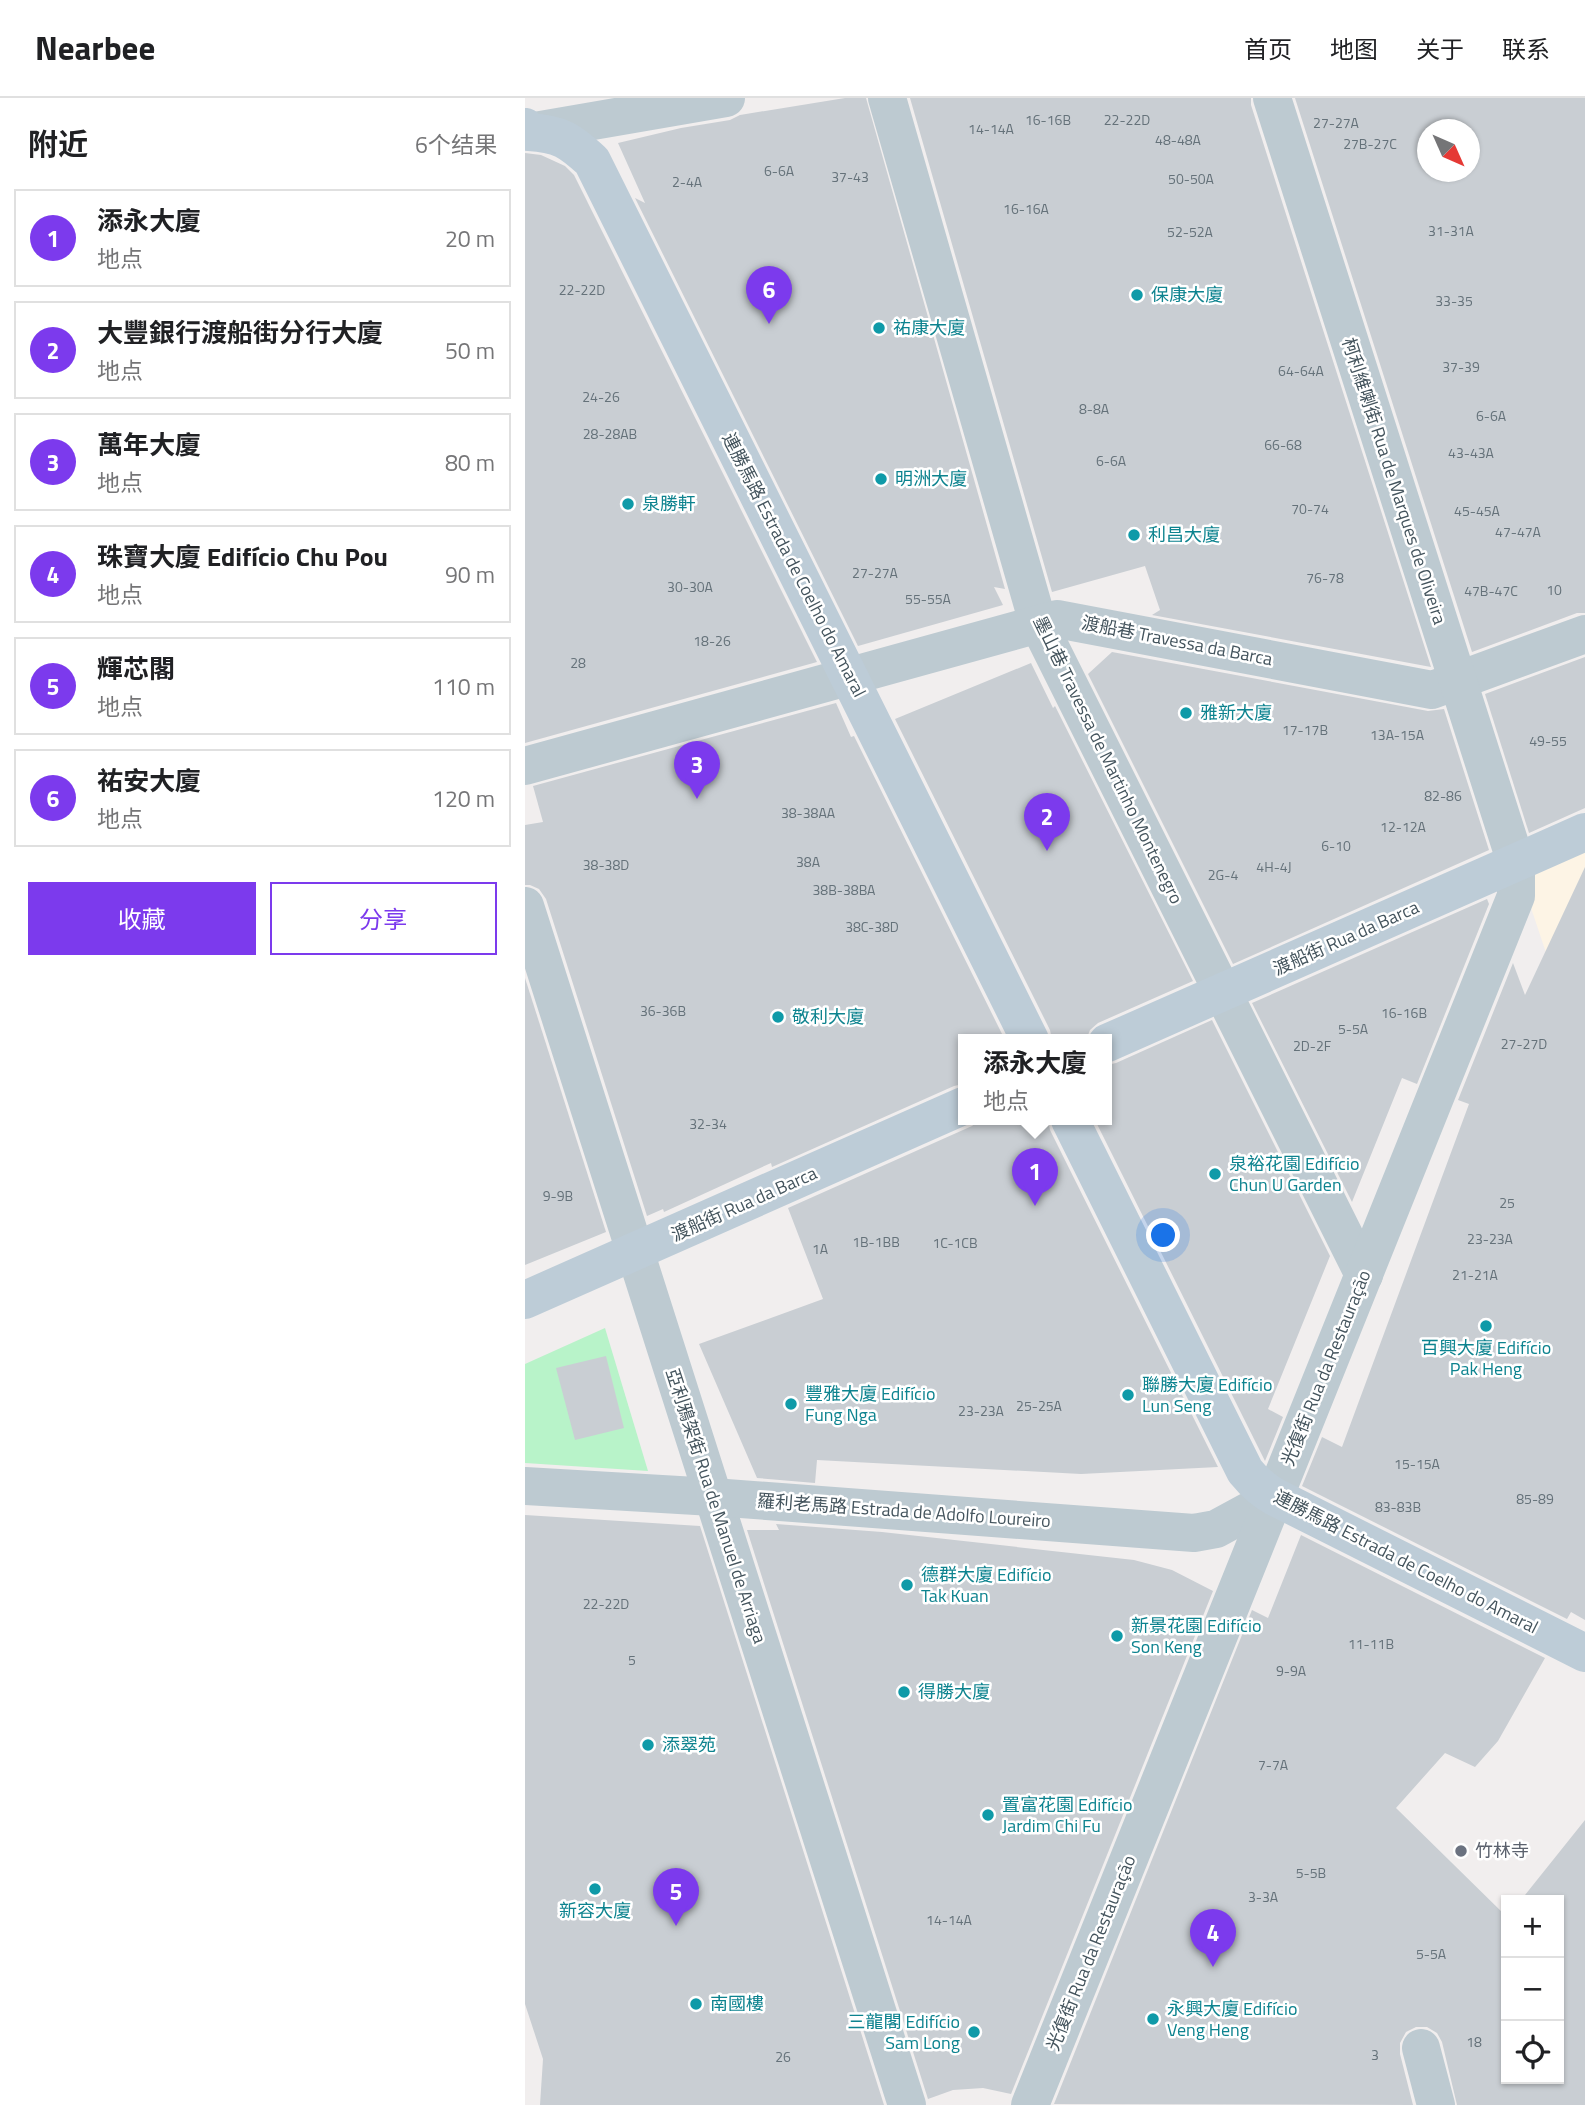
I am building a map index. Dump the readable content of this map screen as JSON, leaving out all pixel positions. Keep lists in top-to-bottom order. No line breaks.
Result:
{"streets":{"street":["柯利維喇街 Rua de Marques de Oliveira","連勝馬路 Estrada de Coelho do Amaral","渡船巷 Travessa da Barca","墨山巷 Travessa de Martinho Montenegro","渡船街 Rua da Barca","光復街 Rua da Restauração","亞利鴉架街 Rua de Manuel de Arriaga","羅利老馬路 Estrada de Adolfo Loureiro"]},"crossings":[["柯利維喇街 Rua de Marques de Oliveira","渡船巷 Travessa da Barca"],["柯利維喇街 Rua de Marques de Oliveira","渡船街 Rua da Barca"],["柯利維喇街 Rua de Marques de Oliveira","光復街 Rua da Restauração"],["連勝馬路 Estrada de Coelho do Amaral","渡船巷 Travessa da Barca"],["連勝馬路 Estrada de Coelho do Amaral","光復街 Rua da Restauração"],["連勝馬路 Estrada de Coelho do Amaral","羅利老馬路 Estrada de Adolfo Loureiro"],["渡船巷 Travessa da Barca","墨山巷 Travessa de Martinho Montenegro"],["墨山巷 Travessa de Martinho Montenegro","渡船街 Rua da Barca"],["墨山巷 Travessa de Martinho Montenegro","光復街 Rua da Restauração"],["渡船街 Rua da Barca","光復街 Rua da Restauração"],["渡船街 Rua da Barca","亞利鴉架街 Rua de Manuel de Arriaga"],["光復街 Rua da Restauração","羅利老馬路 Estrada de Adolfo Loureiro"],["亞利鴉架街 Rua de Manuel de Arriaga","羅利老馬路 Estrada de Adolfo Loureiro"]],"places":["保康大廈","祐康大廈","明洲大廈","泉勝軒","利昌大廈","雅新大廈","敬利大廈","泉裕花園 Edifício Chun U Garden","百興大廈 Edifício Pak Heng","聯勝大廈 Edifício Lun Seng","豐雅大廈 Edifício Fung Nga","德群大廈 Edifício Tak Kuan","新景花園 Edifício Son Keng","得勝大廈","添翠苑","置富花園 Edifício Jardim Chi Fu","竹林寺","新容大廈","南國樓","永興大廈 Edifício Veng Heng","三龍閣 Edifício Sam Long"],"house_numbers":["16-16B","22-22D","27-27A","14-14A","48-48A","27B-27C","6-6A","37-43","50-50A","2-4A","16-16A","31-31A","52-52A","22-22D","33-35","37-39","64-64A","24-26","8-8A","6-6A","28-28AB","66-68","43-43A","6-6A","70-74","45-45A","47-47A","27-27A","76-78","30-30A","10","47B-47C","55-55A","18-26","28","17-17B","13A-15A","49-55","82-86","38-38AA","12-12A","6-10","38A","38-38D","4H-4J","2G-4","38B-38BA","38C-38D","36-36B","16-16B","5-5A","27-27D","2D-2F","32-34","9-9B","25","23-23A","1B-1BB","1C-1CB","1A","21-21A","25-25A","23-23A","15-15A","85-89","83-83B","22-22D","11-11B","5","9-9A","7-7A","5-5B","3-3A","14-14A","5-5A","18","3","26"],"north":"bottom right","page":{"header":"Nearbee","nav":["首页","地图","关于","联系"],"heading":["附近","6个结果"],"list":[{"mark":"1","name":"添永大廈","note":"地点","value":"20 m"},{"mark":"2","name":"大豐銀行渡船街分行大廈","note":"地点","value":"50 m"},{"mark":"3","name":"萬年大廈","note":"地点","value":"80 m"},{"mark":"4","name":"珠寶大廈 Edifício Chu Pou","note":"地点","value":"90 m"},{"mark":"5","name":"輝芯閣","note":"地点","value":"110 m"},{"mark":"6","name":"祐安大廈","note":"地点","value":"120 m"}],"pins":["6","3","2","1","5","4"],"buttons":["收藏","分享"],"popup":["添永大廈","地点"],"map_buttons":["+","−"]}}
